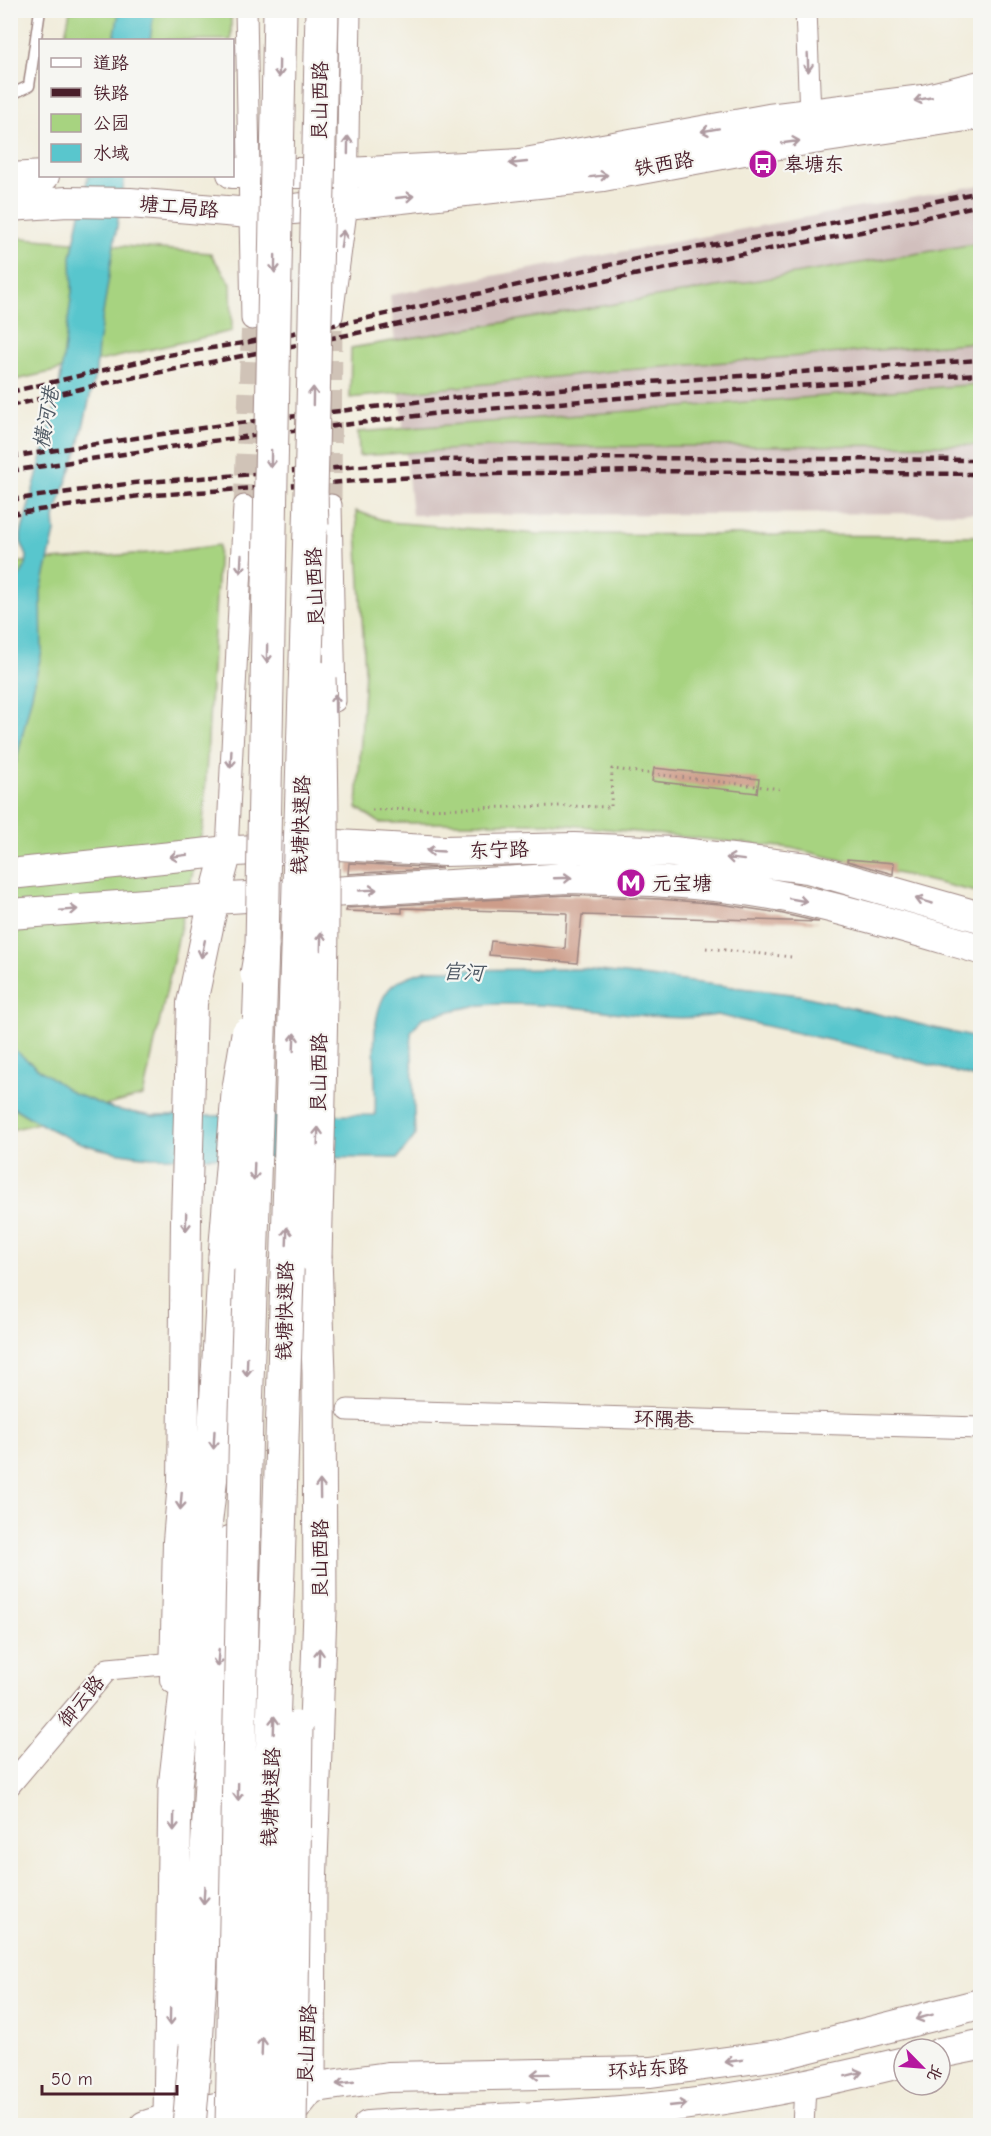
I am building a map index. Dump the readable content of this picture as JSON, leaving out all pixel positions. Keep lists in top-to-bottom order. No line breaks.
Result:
{"streets":{"main road":["艮山西路","铁西路","塘工局路","钱塘快速路","东宁路","环站东路"],"street":["环隅巷","御云路"]},"crossings":[["艮山西路","铁西路"],["艮山西路","塘工局路"],["艮山西路","钱塘快速路"],["艮山西路","东宁路"],["艮山西路","环站东路"],["铁西路","塘工局路"]],"water":["横河港","官河"],"places":{"bus stop":["皋塘东"],"metro station":["元宝塘"]},"legend":["道路","铁路","公园","水域"],"scale_bar":"50 m","north":"bottom right"}
